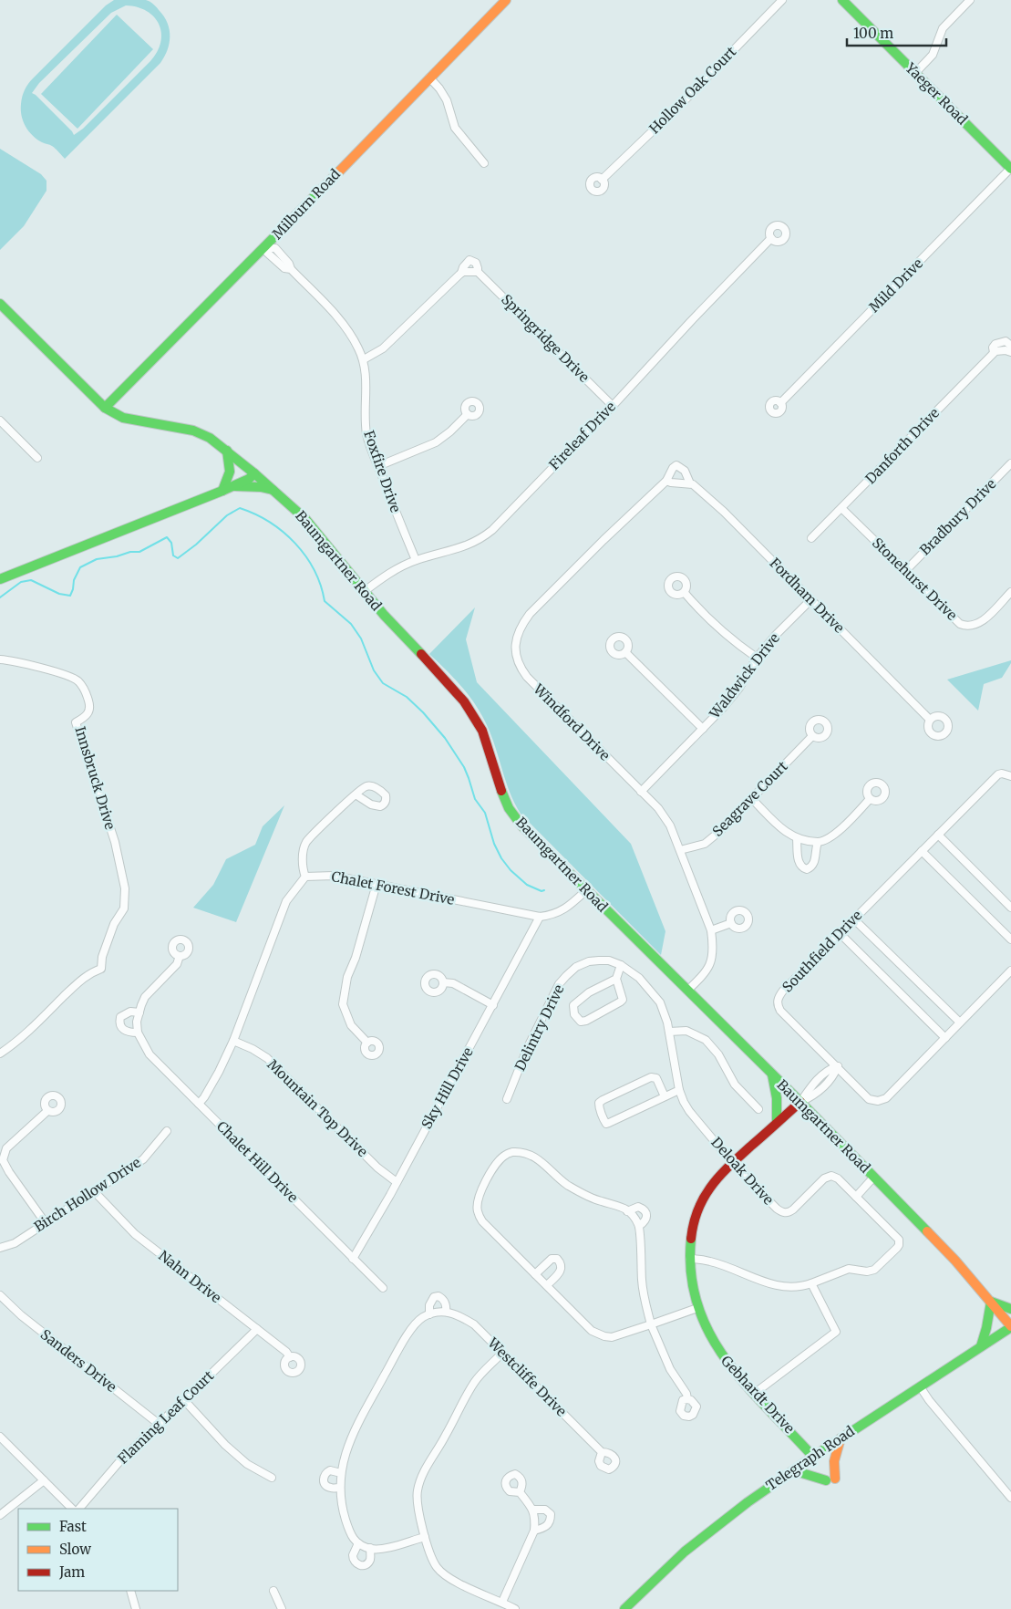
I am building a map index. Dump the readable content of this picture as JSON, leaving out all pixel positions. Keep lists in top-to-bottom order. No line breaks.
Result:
{"streets":{"main road":["Yaeger Road","Milburn Road","Baumgartner Road","Gebhardt Drive","Telegraph Road"],"street":["Hollow Oak Court","Mild Drive","Springridge Drive","Fireleaf Drive","Danforth Drive","Foxfire Drive","Bradbury Drive","Stonehurst Drive","Fordham Drive","Waldwick Drive","Windford Drive","Innsbruck Drive","Seagrave Court","Chalet Forest Drive","Southfield Drive","Delintry Drive","Sky Hill Drive","Mountain Top Drive","Chalet Hill Drive","Deloak Drive","Birch Hollow Drive","Nahn Drive","Sanders Drive","Westcliffe Drive","Flaming Leaf Court"]},"crossings":[["Yaeger Road","Mild Drive"],["Milburn Road","Foxfire Drive"],["Milburn Road","Baumgartner Road"],["Springridge Drive","Fireleaf Drive"],["Springridge Drive","Foxfire Drive"],["Fireleaf Drive","Foxfire Drive"],["Fireleaf Drive","Baumgartner Road"],["Danforth Drive","Stonehurst Drive"],["Bradbury Drive","Stonehurst Drive"],["Baumgartner Road","Windford Drive"],["Baumgartner Road","Chalet Forest Drive"],["Baumgartner Road","Gebhardt Drive"],["Baumgartner Road","Telegraph Road"],["Fordham Drive","Waldwick Drive"],["Fordham Drive","Windford Drive"],["Waldwick Drive","Windford Drive"],["Windford Drive","Seagrave Court"],["Chalet Forest Drive","Sky Hill Drive"],["Delintry Drive","Deloak Drive"],["Sky Hill Drive","Mountain Top Drive"],["Sky Hill Drive","Chalet Hill Drive"],["Deloak Drive","Gebhardt Drive"],["Birch Hollow Drive","Nahn Drive"],["Nahn Drive","Flaming Leaf Court"],["Sanders Drive","Flaming Leaf Court"],["Gebhardt Drive","Telegraph Road"]],"legend":["Fast","Slow","Jam"],"scale_bar":"100 m"}
